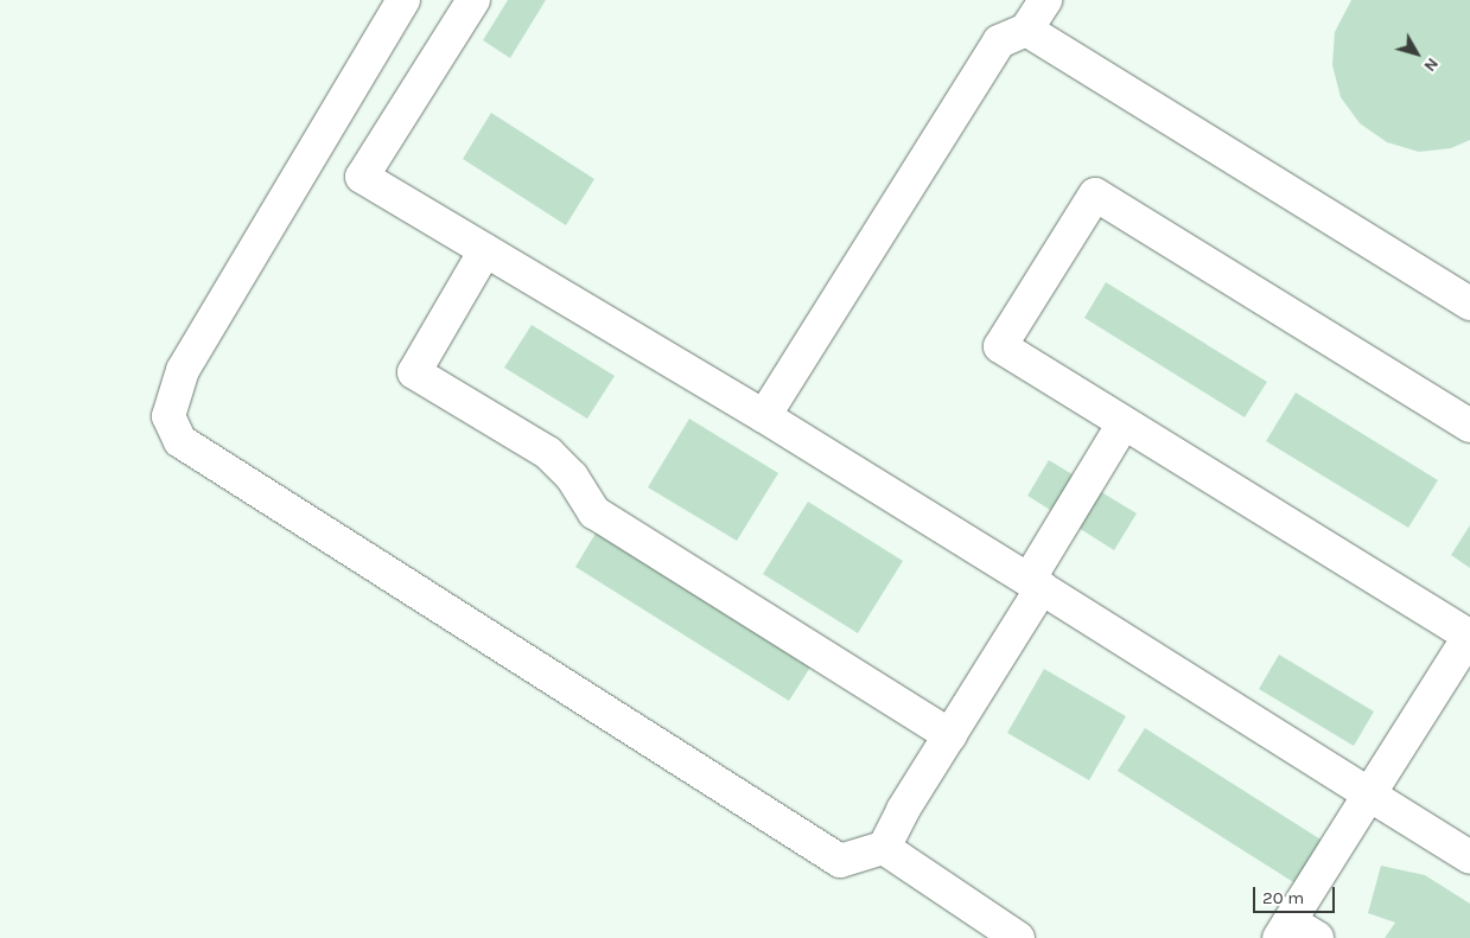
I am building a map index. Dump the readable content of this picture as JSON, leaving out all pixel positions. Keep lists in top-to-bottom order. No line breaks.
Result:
{"scale_bar":"20 m","north":"bottom right"}
